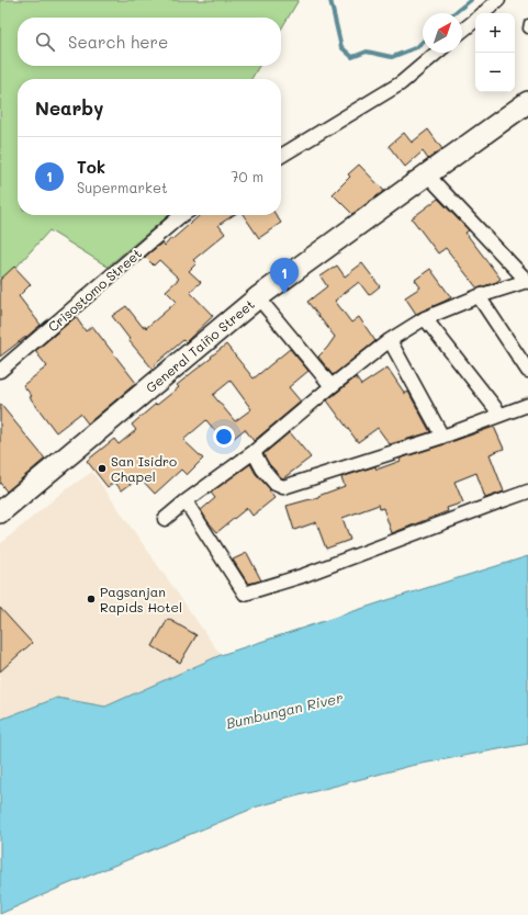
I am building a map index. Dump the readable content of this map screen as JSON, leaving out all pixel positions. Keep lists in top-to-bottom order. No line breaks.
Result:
{"streets":{"main road":["General Taiño Street"],"street":["Crisostomo Street"]},"water":["Bumbungan River"],"places":["San Isidro Chapel","Pagsanjan Rapids Hotel"],"north":"top right","page":{"map_buttons":["+","−"],"search":"Search here","heading":"Nearby","list":[{"mark":"1","name":"Tok","note":"Supermarket","value":"70 m"}],"pins":"1"}}
